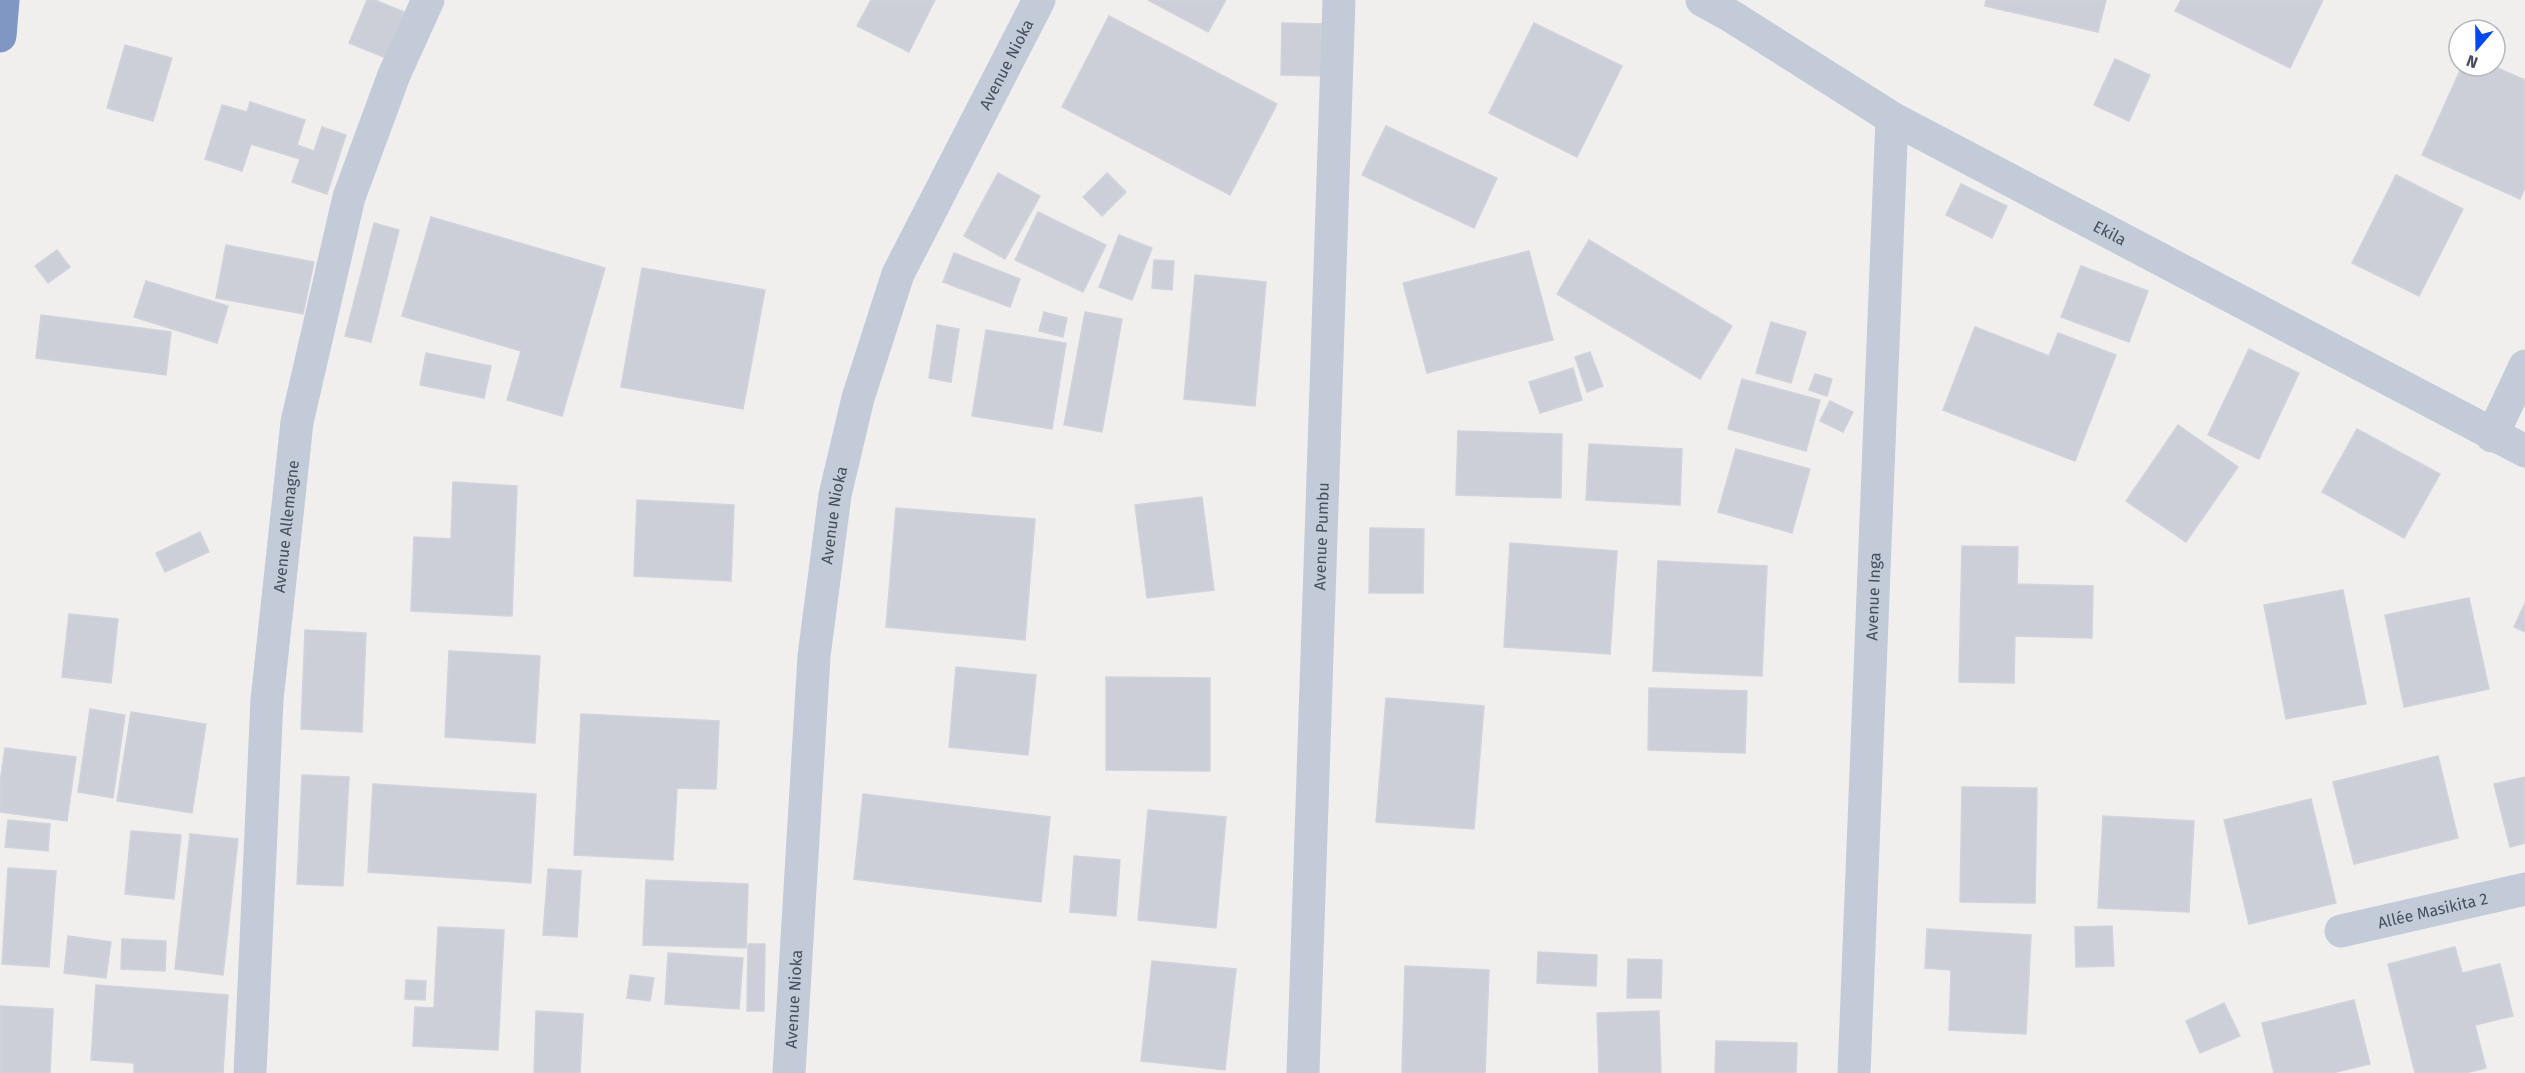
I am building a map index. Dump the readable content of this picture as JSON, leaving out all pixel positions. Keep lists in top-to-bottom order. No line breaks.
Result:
{"streets":{"street":["Avenue Nioka","Ekila","Avenue Allemagne","Avenue Pumbu","Avenue Inga","Allée Masikita 2"]},"crossings":[["Ekila","Avenue Inga"]],"north":"bottom"}
